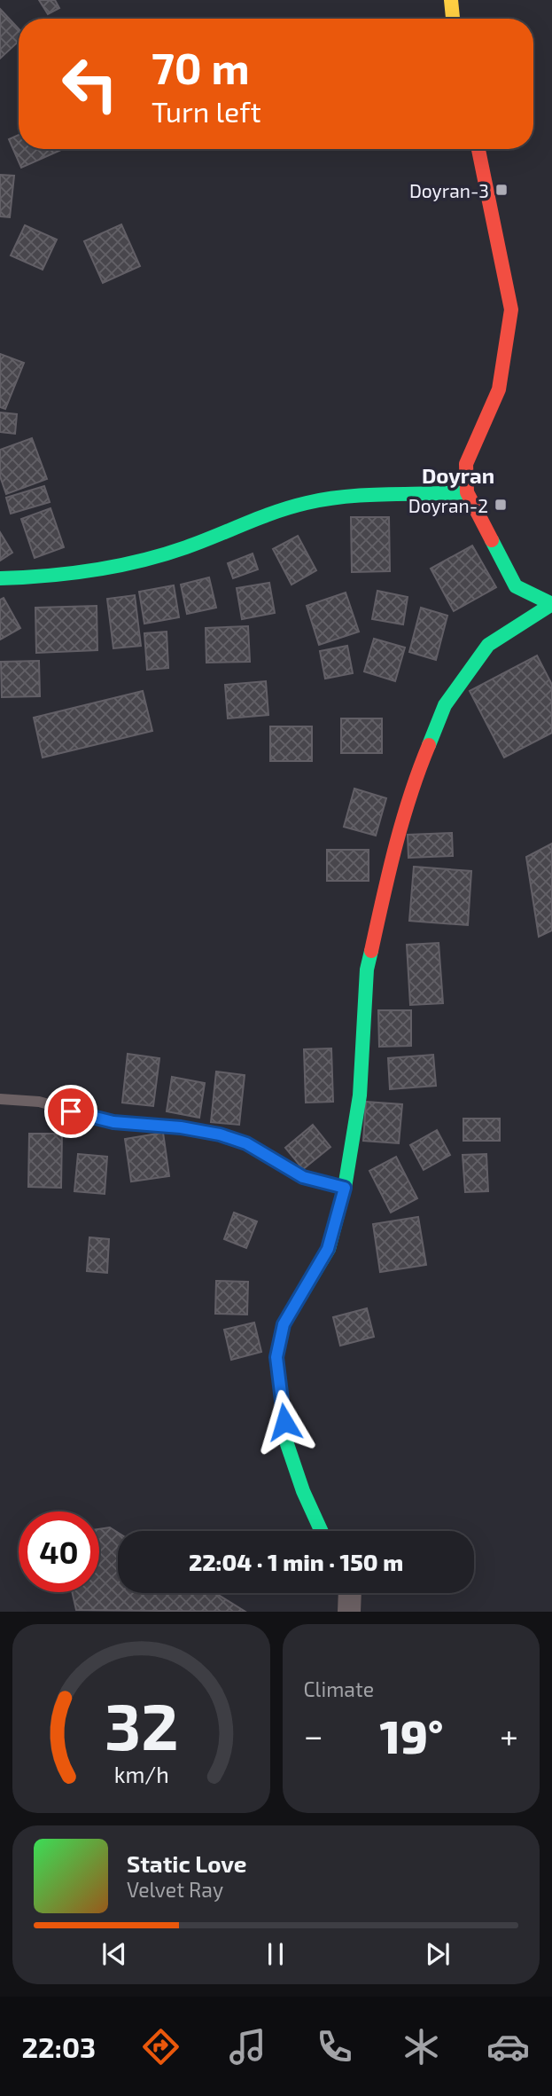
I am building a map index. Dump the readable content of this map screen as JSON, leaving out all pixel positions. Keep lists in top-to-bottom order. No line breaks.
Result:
{"districts":["Doyran"],"places":{"transit":["Doyran-3","Doyran-2"]},"page":{"turn":["70 m","Turn left"],"limit":"40","trip":"22:04 · 1 min · 150 m","tile":"Climate","heat":["−","19°","+"],"song":["Static Love","Velvet Ray"],"tabs":"22:03","gauge":["32","km/h"]}}
